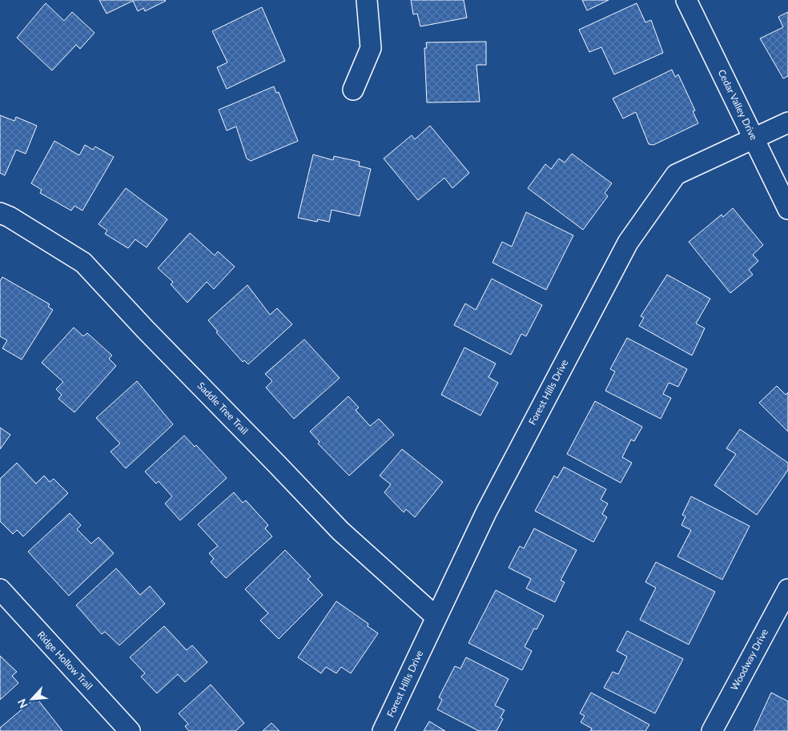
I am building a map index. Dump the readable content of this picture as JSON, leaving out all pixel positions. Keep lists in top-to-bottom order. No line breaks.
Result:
{"streets":{"street":["Cedar Valley Drive","Forest Hills Drive","Saddle Tree Trail","Woodway Drive","Ridge Hollow Trail"]},"crossings":[["Cedar Valley Drive","Forest Hills Drive"],["Forest Hills Drive","Saddle Tree Trail"]],"north":"bottom left"}
